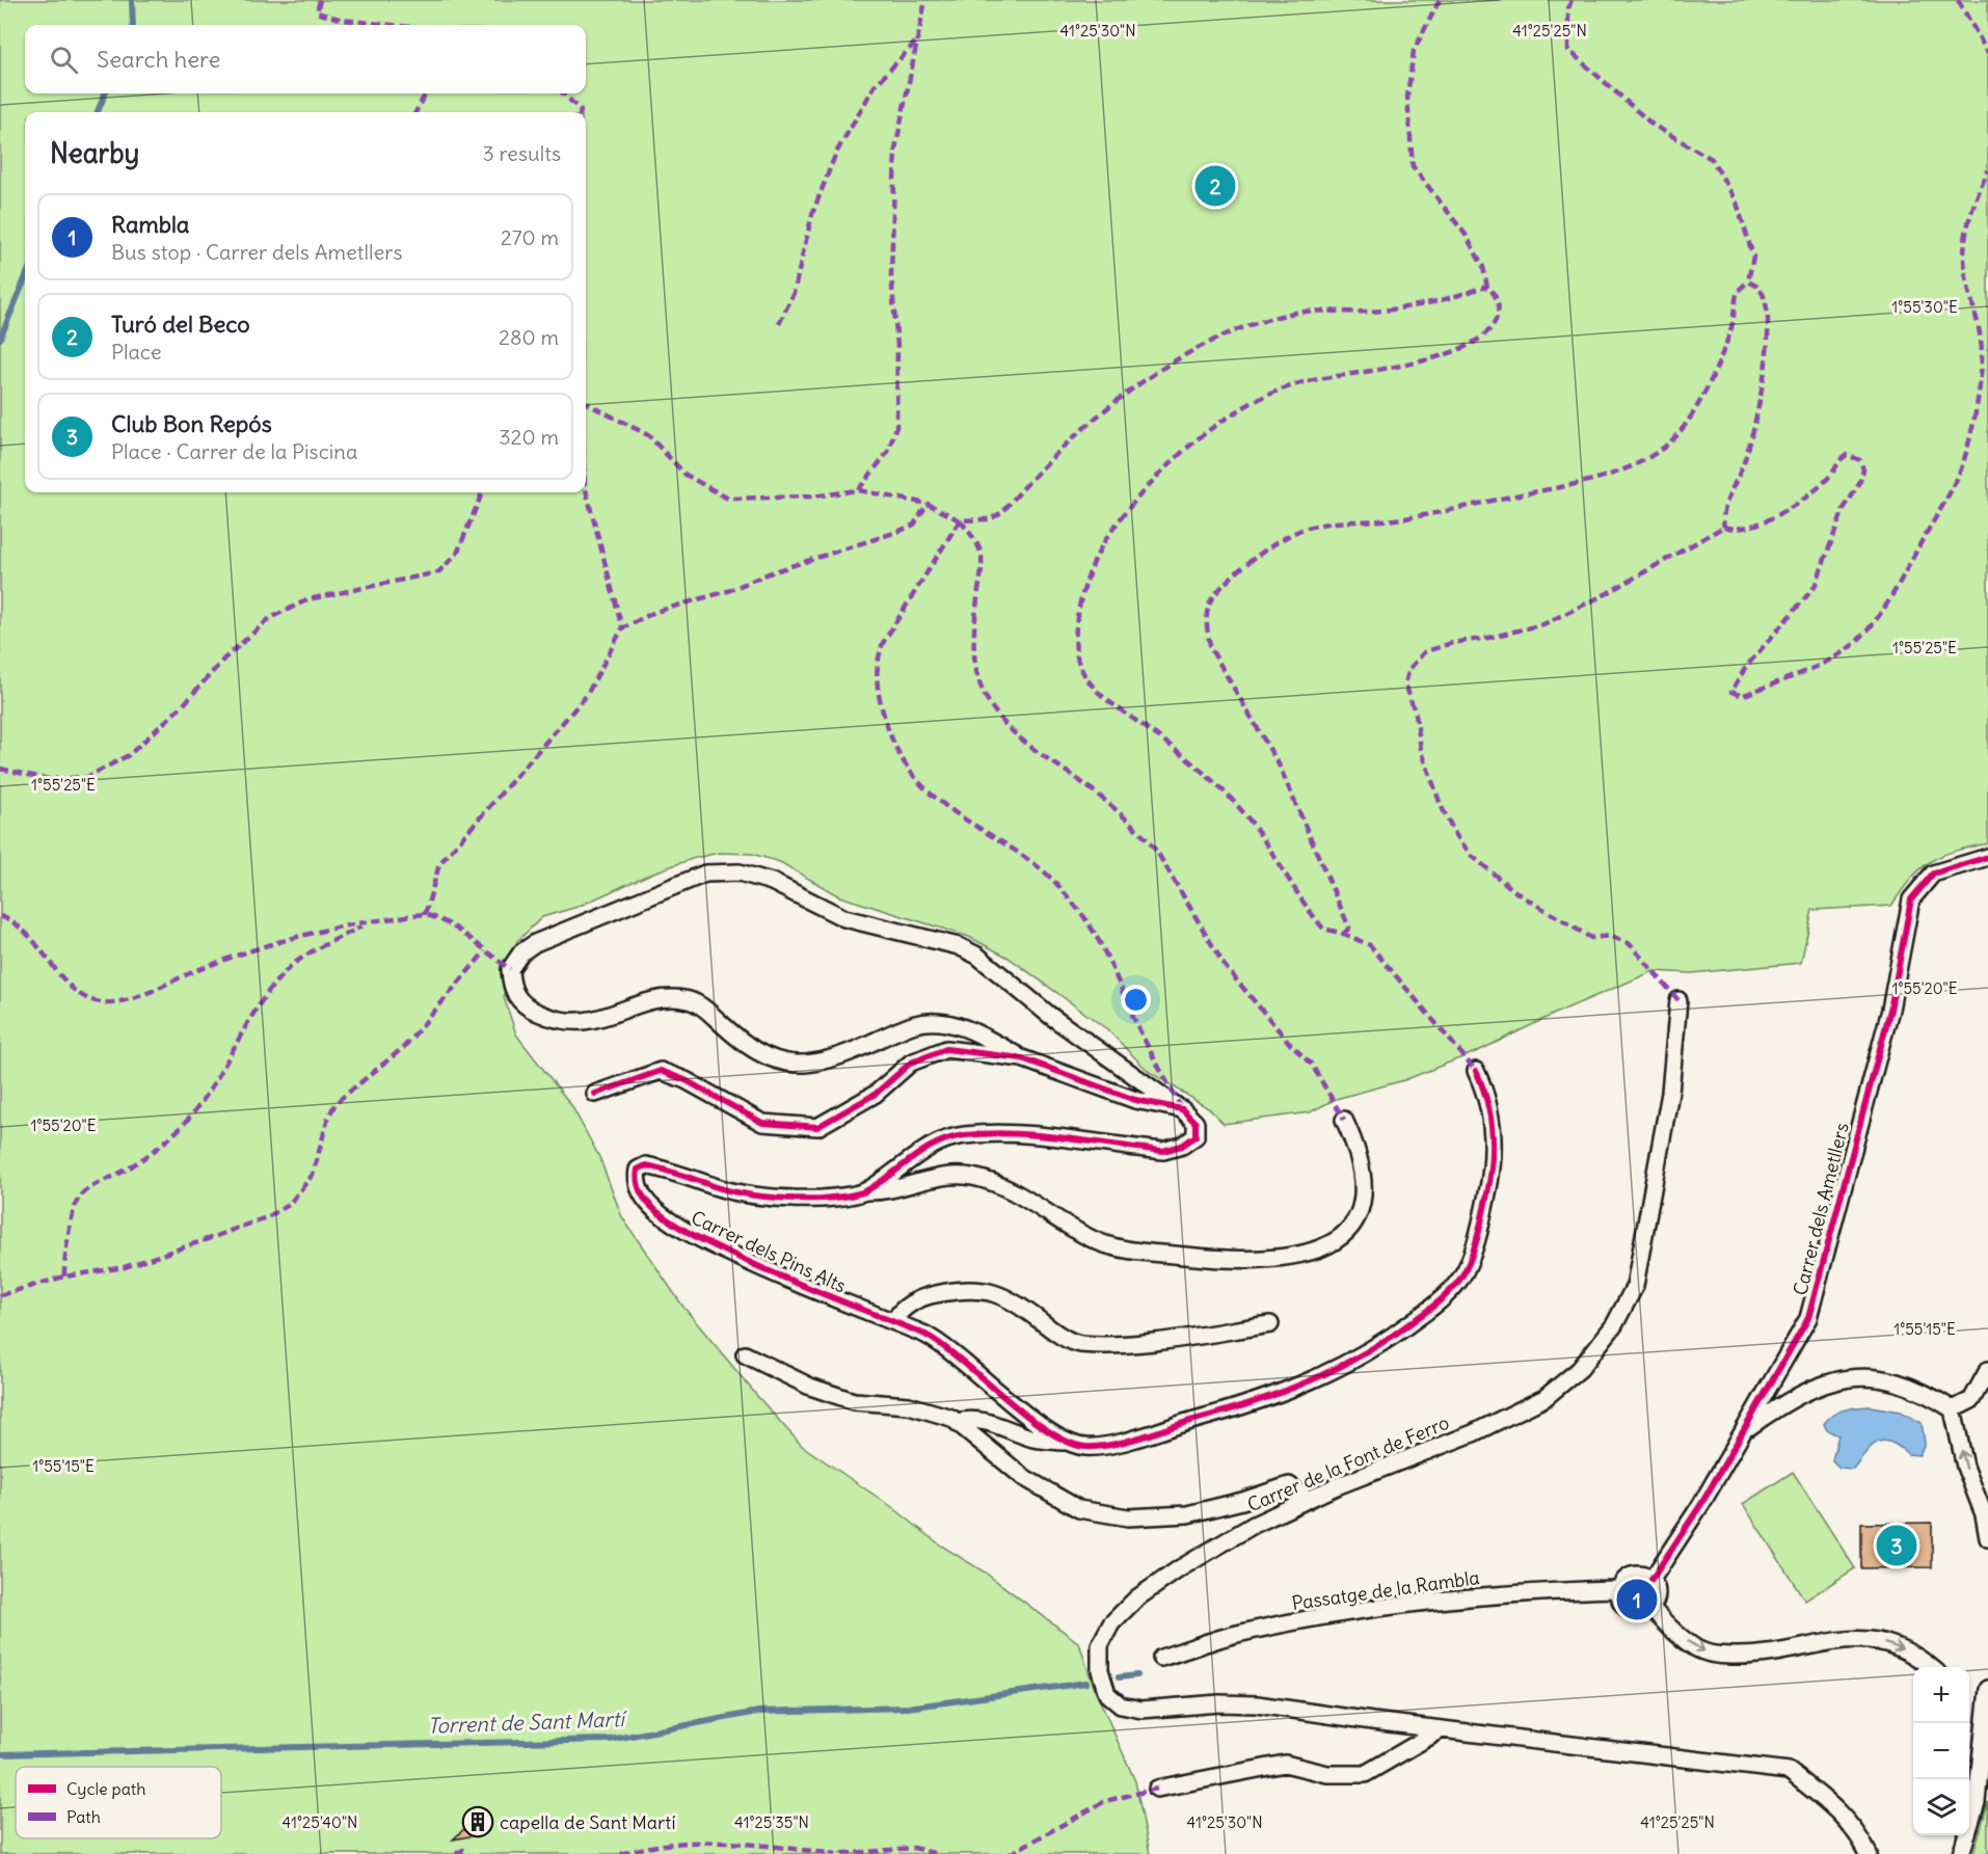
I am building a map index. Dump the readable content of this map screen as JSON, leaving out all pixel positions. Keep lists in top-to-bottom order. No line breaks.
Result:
{"streets":{"street":["Carrer dels Ametllers","Carrer dels Pins Alts","Carrer de la Font de Ferro","Passatge de la Rambla"]},"crossings":[["Carrer dels Ametllers","Passatge de la Rambla"]],"water":["Torrent de Sant Martí"],"places":{"building":["capella de Sant Martí"]},"legend":["Cycle path","Path"],"page":{"search":"Search here","heading":["Nearby","3 results"],"pins":["2","3","1"],"list":[{"mark":"1","name":"Rambla","note":"Bus stop · Carrer dels Ametllers","value":"270 m"},{"mark":"2","name":"Turó del Beco","note":"Place","value":"280 m"},{"mark":"3","name":"Club Bon Repós","note":"Place · Carrer de la Piscina","value":"320 m"}],"map_buttons":["+","−"]},"coordinates":["41°25'30\"N","41°25'25\"N","1°55'30\"E","1°55'25\"E","1°55'20\"E","1°55'15\"E","41°25'40\"N","41°25'35\"N"]}
